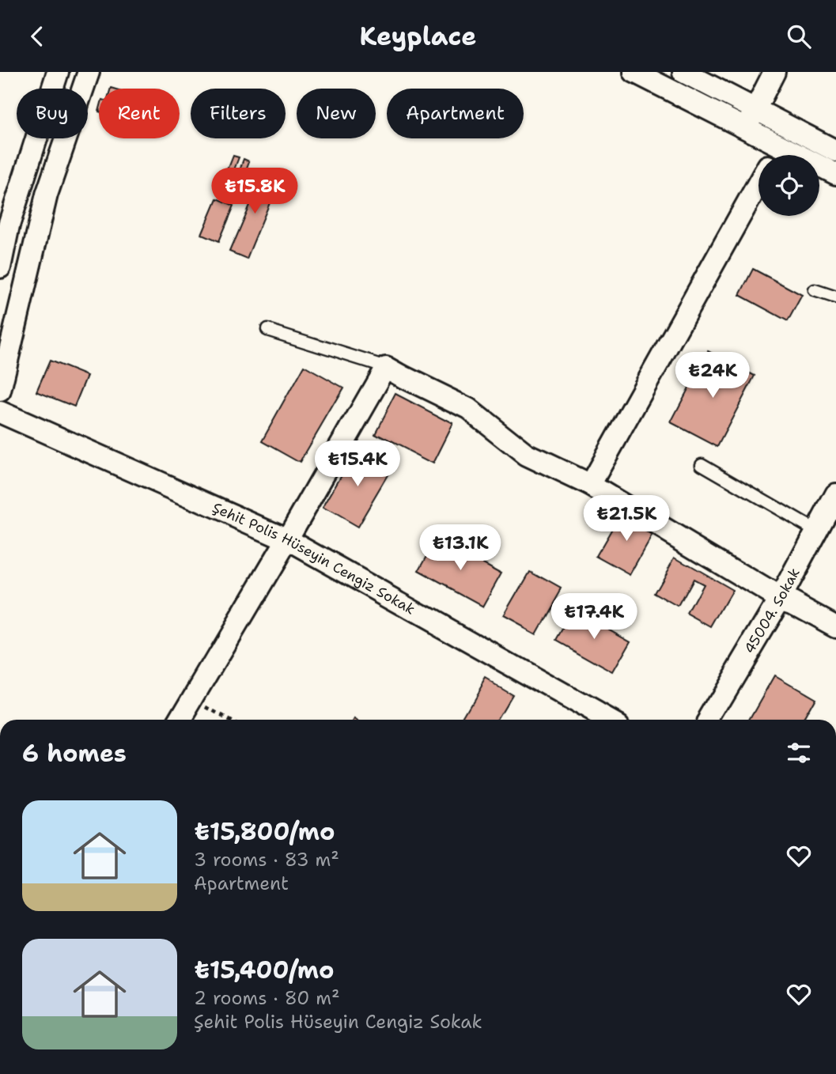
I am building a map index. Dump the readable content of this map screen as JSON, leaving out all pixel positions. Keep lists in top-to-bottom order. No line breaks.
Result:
{"streets":{"street":["Şehit Polis Hüseyin Cengiz Sokak","45004. Sokak"]},"page":{"header":"Keyplace","chip":["Buy","Rent","Filters","New","Apartment"],"price":["₺15.8K","₺24K","₺15.4K","₺21.5K","₺13.1K","₺17.4K"],"heading":"6 homes","list":[{"name":"₺15,800/mo","note":"3 rooms · 83 m² · Apartment"},{"name":"₺15,400/mo","note":"2 rooms · 80 m² · Şehit Polis Hüseyin Cengiz Sokak"}]}}
